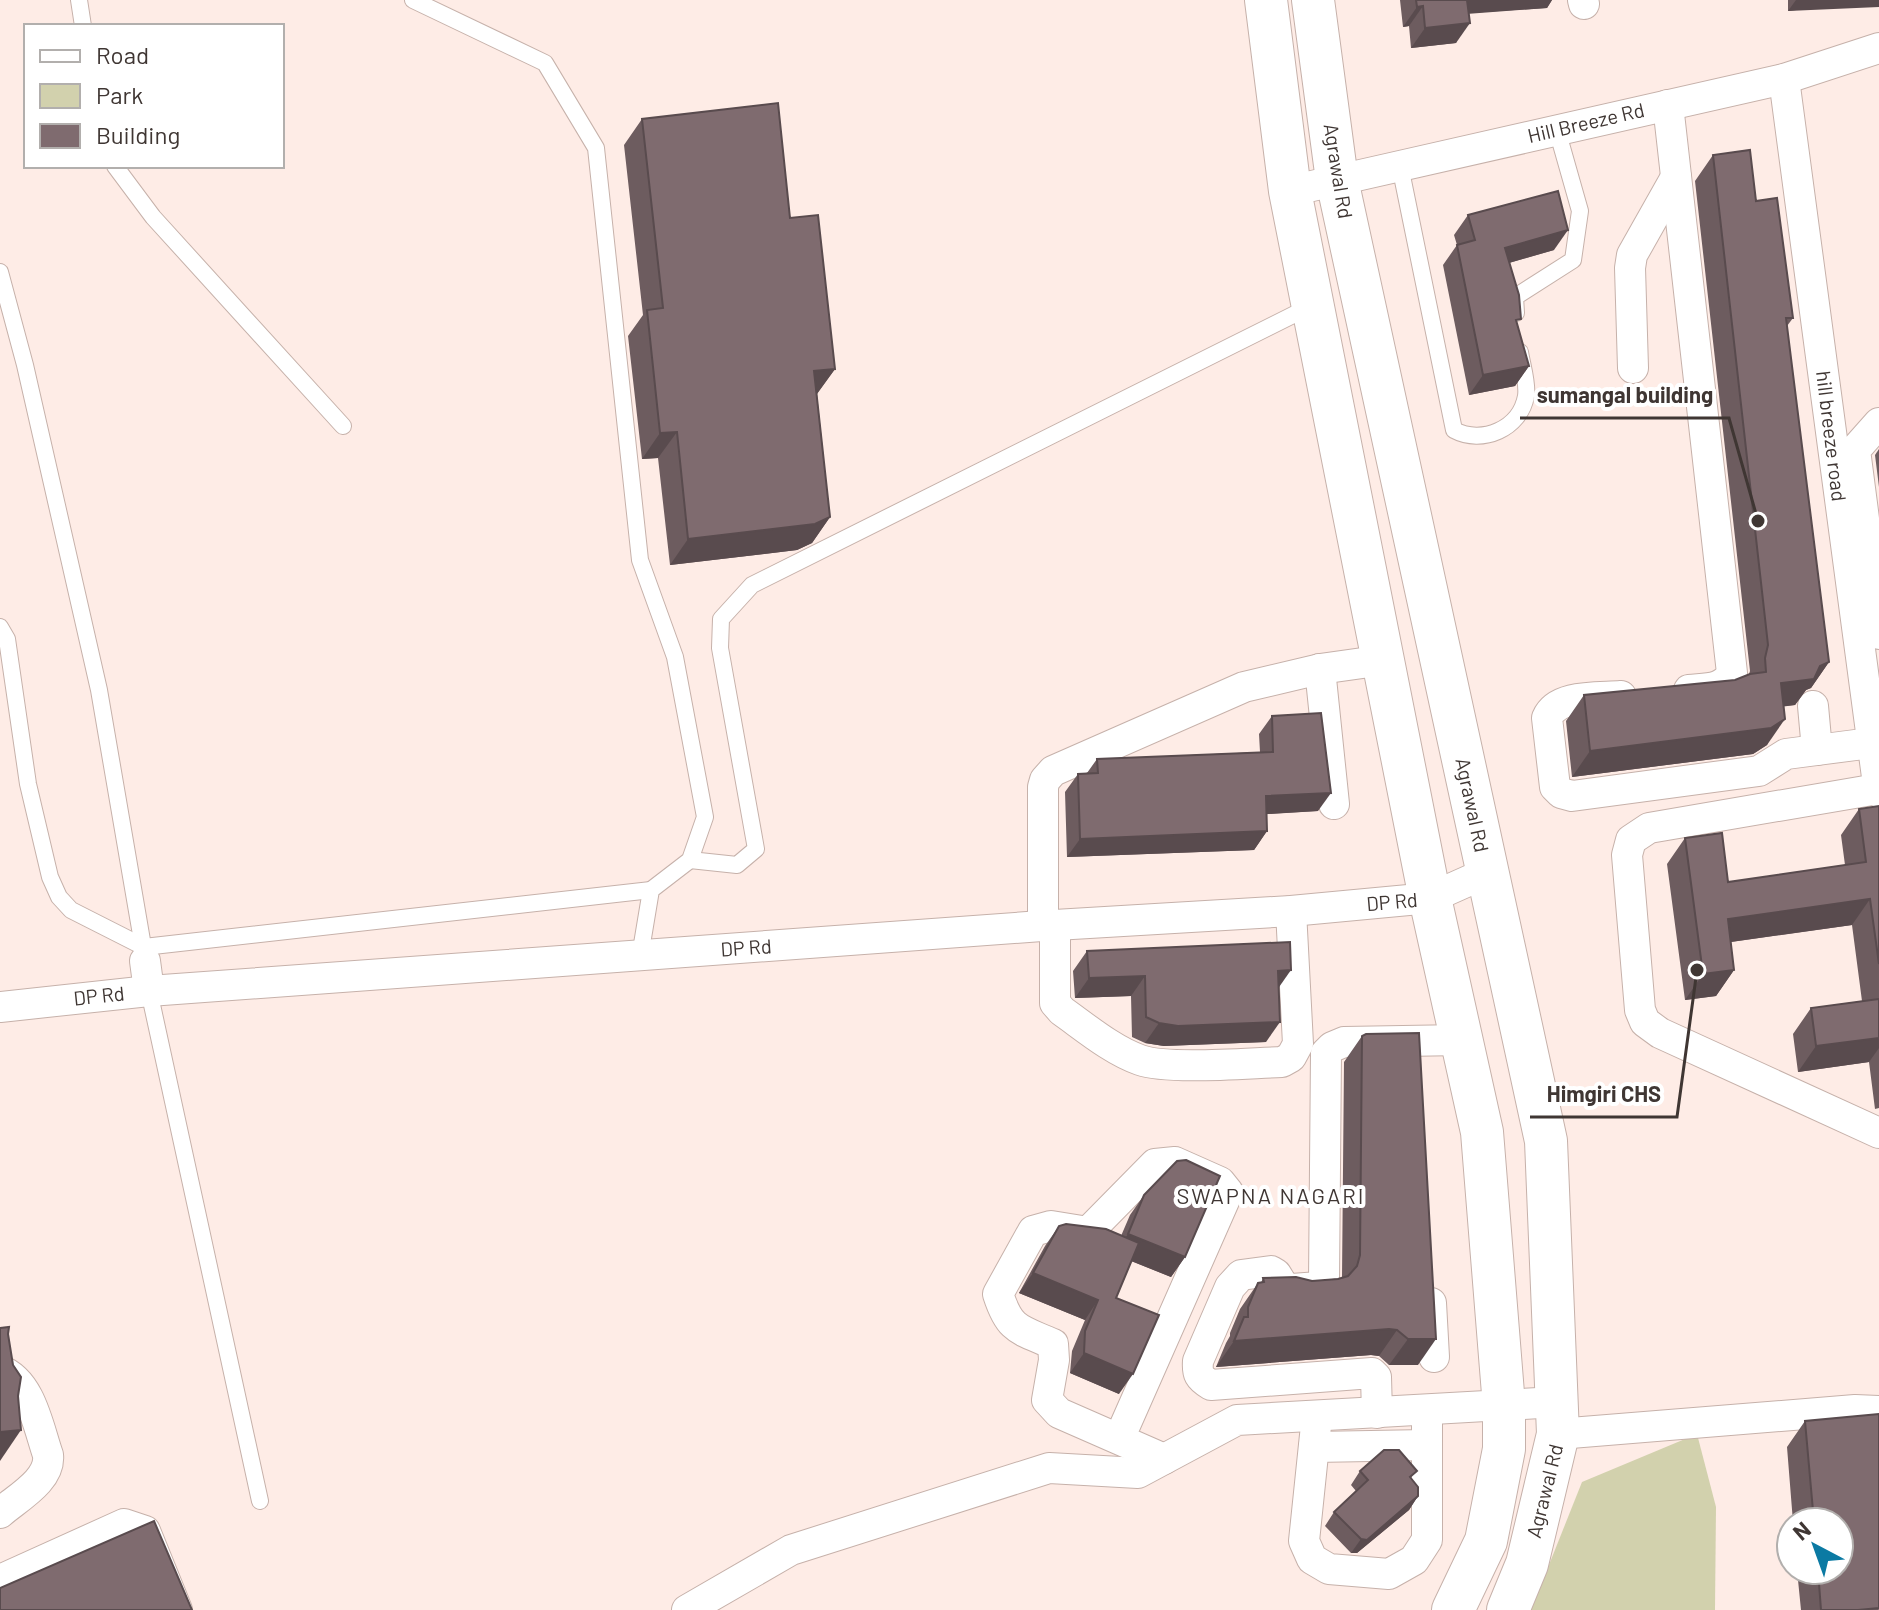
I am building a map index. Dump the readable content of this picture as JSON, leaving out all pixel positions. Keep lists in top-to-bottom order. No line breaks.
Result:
{"streets":{"street":["Hill Breeze Rd","Agrawal Rd","hill breeze road","DP Rd"]},"crossings":[["Hill Breeze Rd","Agrawal Rd"],["Hill Breeze Rd","hill breeze road"],["Agrawal Rd","DP Rd"]],"districts":["SWAPNA NAGARI"],"places":["sumangal building","Himgiri CHS"],"legend":["Road","Park","Building"],"north":"top left"}
